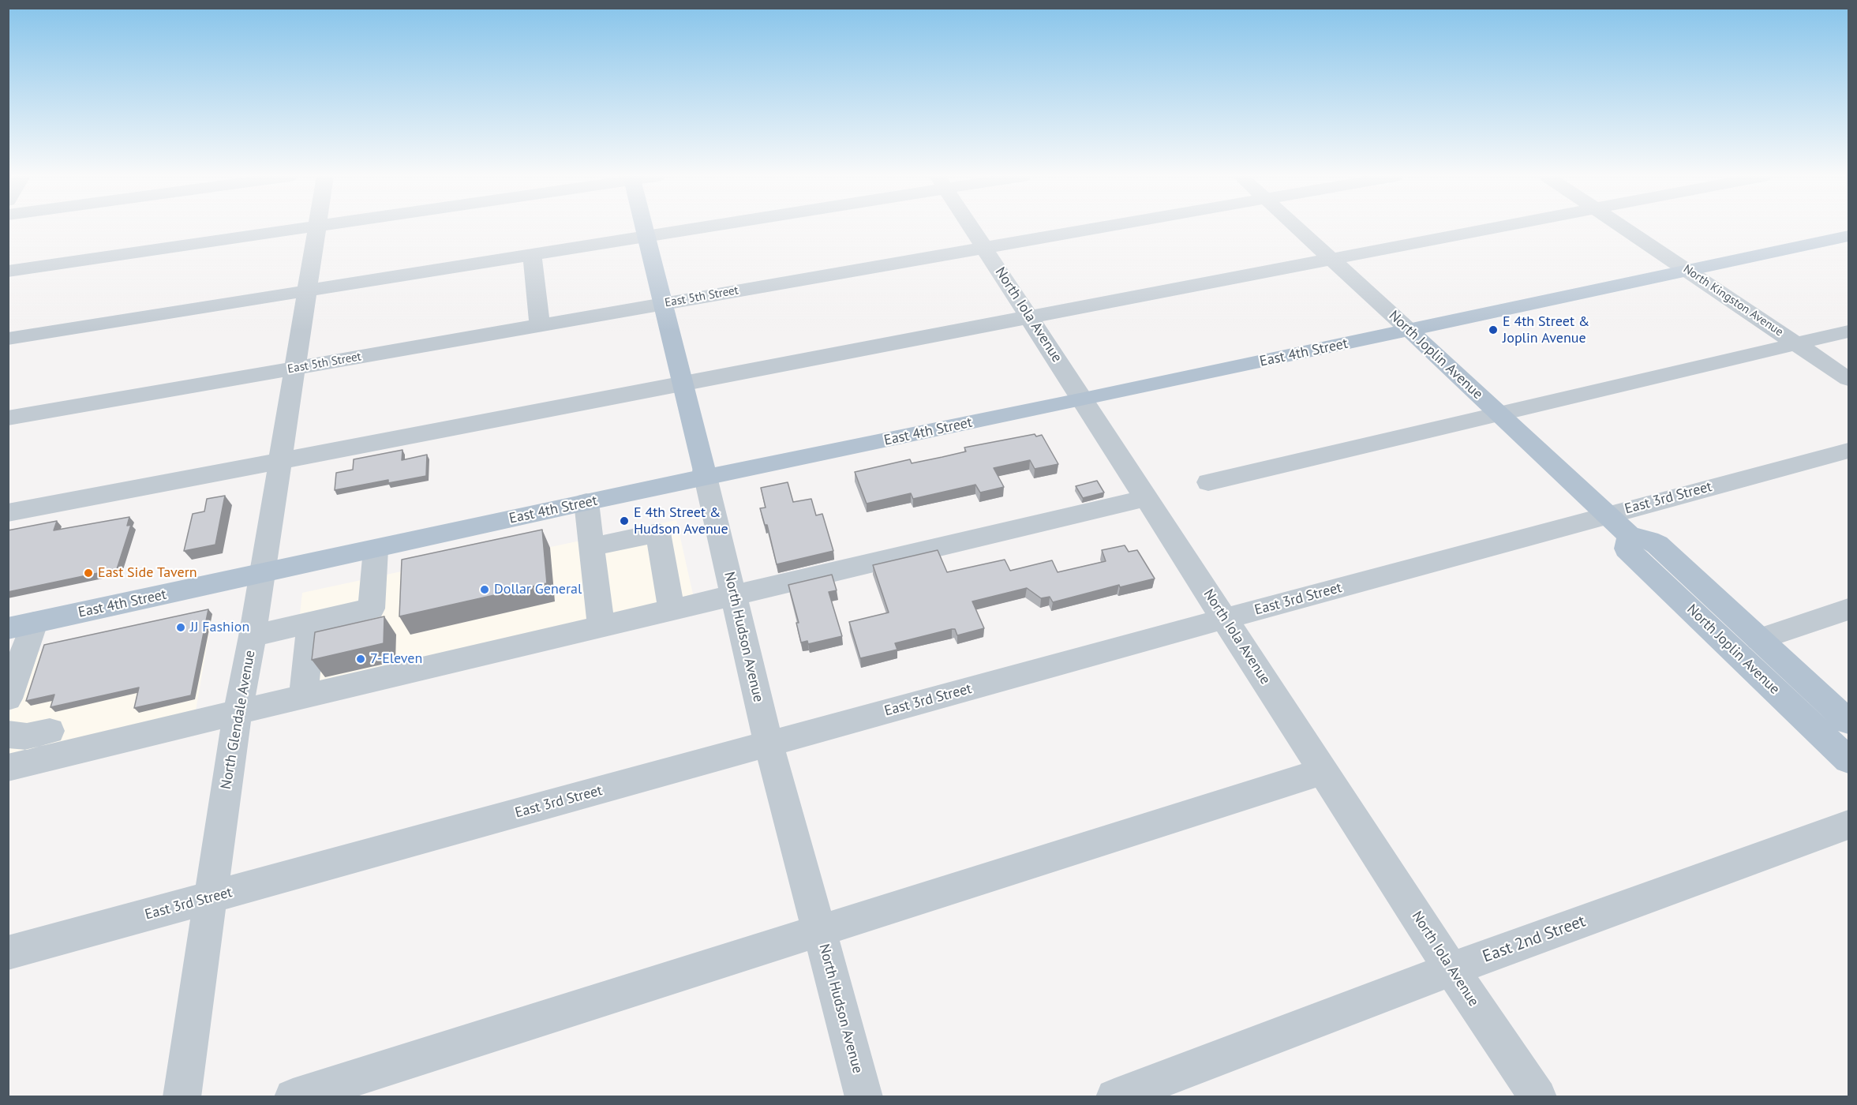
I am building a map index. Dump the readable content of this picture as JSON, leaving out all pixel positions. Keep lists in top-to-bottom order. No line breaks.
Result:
{"streets":{"main road":["East 4th Street","North Joplin Avenue","North Hudson Avenue"],"street":["East 5th Street","North Kingston Avenue","North Iola Avenue","East 3rd Street","North Glendale Avenue","East 2nd Street"]},"crossings":[["East 5th Street","North Iola Avenue"],["East 5th Street","North Hudson Avenue"],["East 5th Street","North Glendale Avenue"],["North Kingston Avenue","East 4th Street"],["North Iola Avenue","East 4th Street"],["North Iola Avenue","East 3rd Street"],["North Iola Avenue","East 2nd Street"],["East 4th Street","North Joplin Avenue"],["East 4th Street","North Hudson Avenue"],["East 4th Street","North Glendale Avenue"],["North Joplin Avenue","East 3rd Street"],["East 3rd Street","North Hudson Avenue"],["East 3rd Street","North Glendale Avenue"]],"places":["E 4th Street & Joplin Avenue","E 4th Street & Hudson Avenue","East Side Tavern","Dollar General","JJ Fashion","7-Eleven"]}
